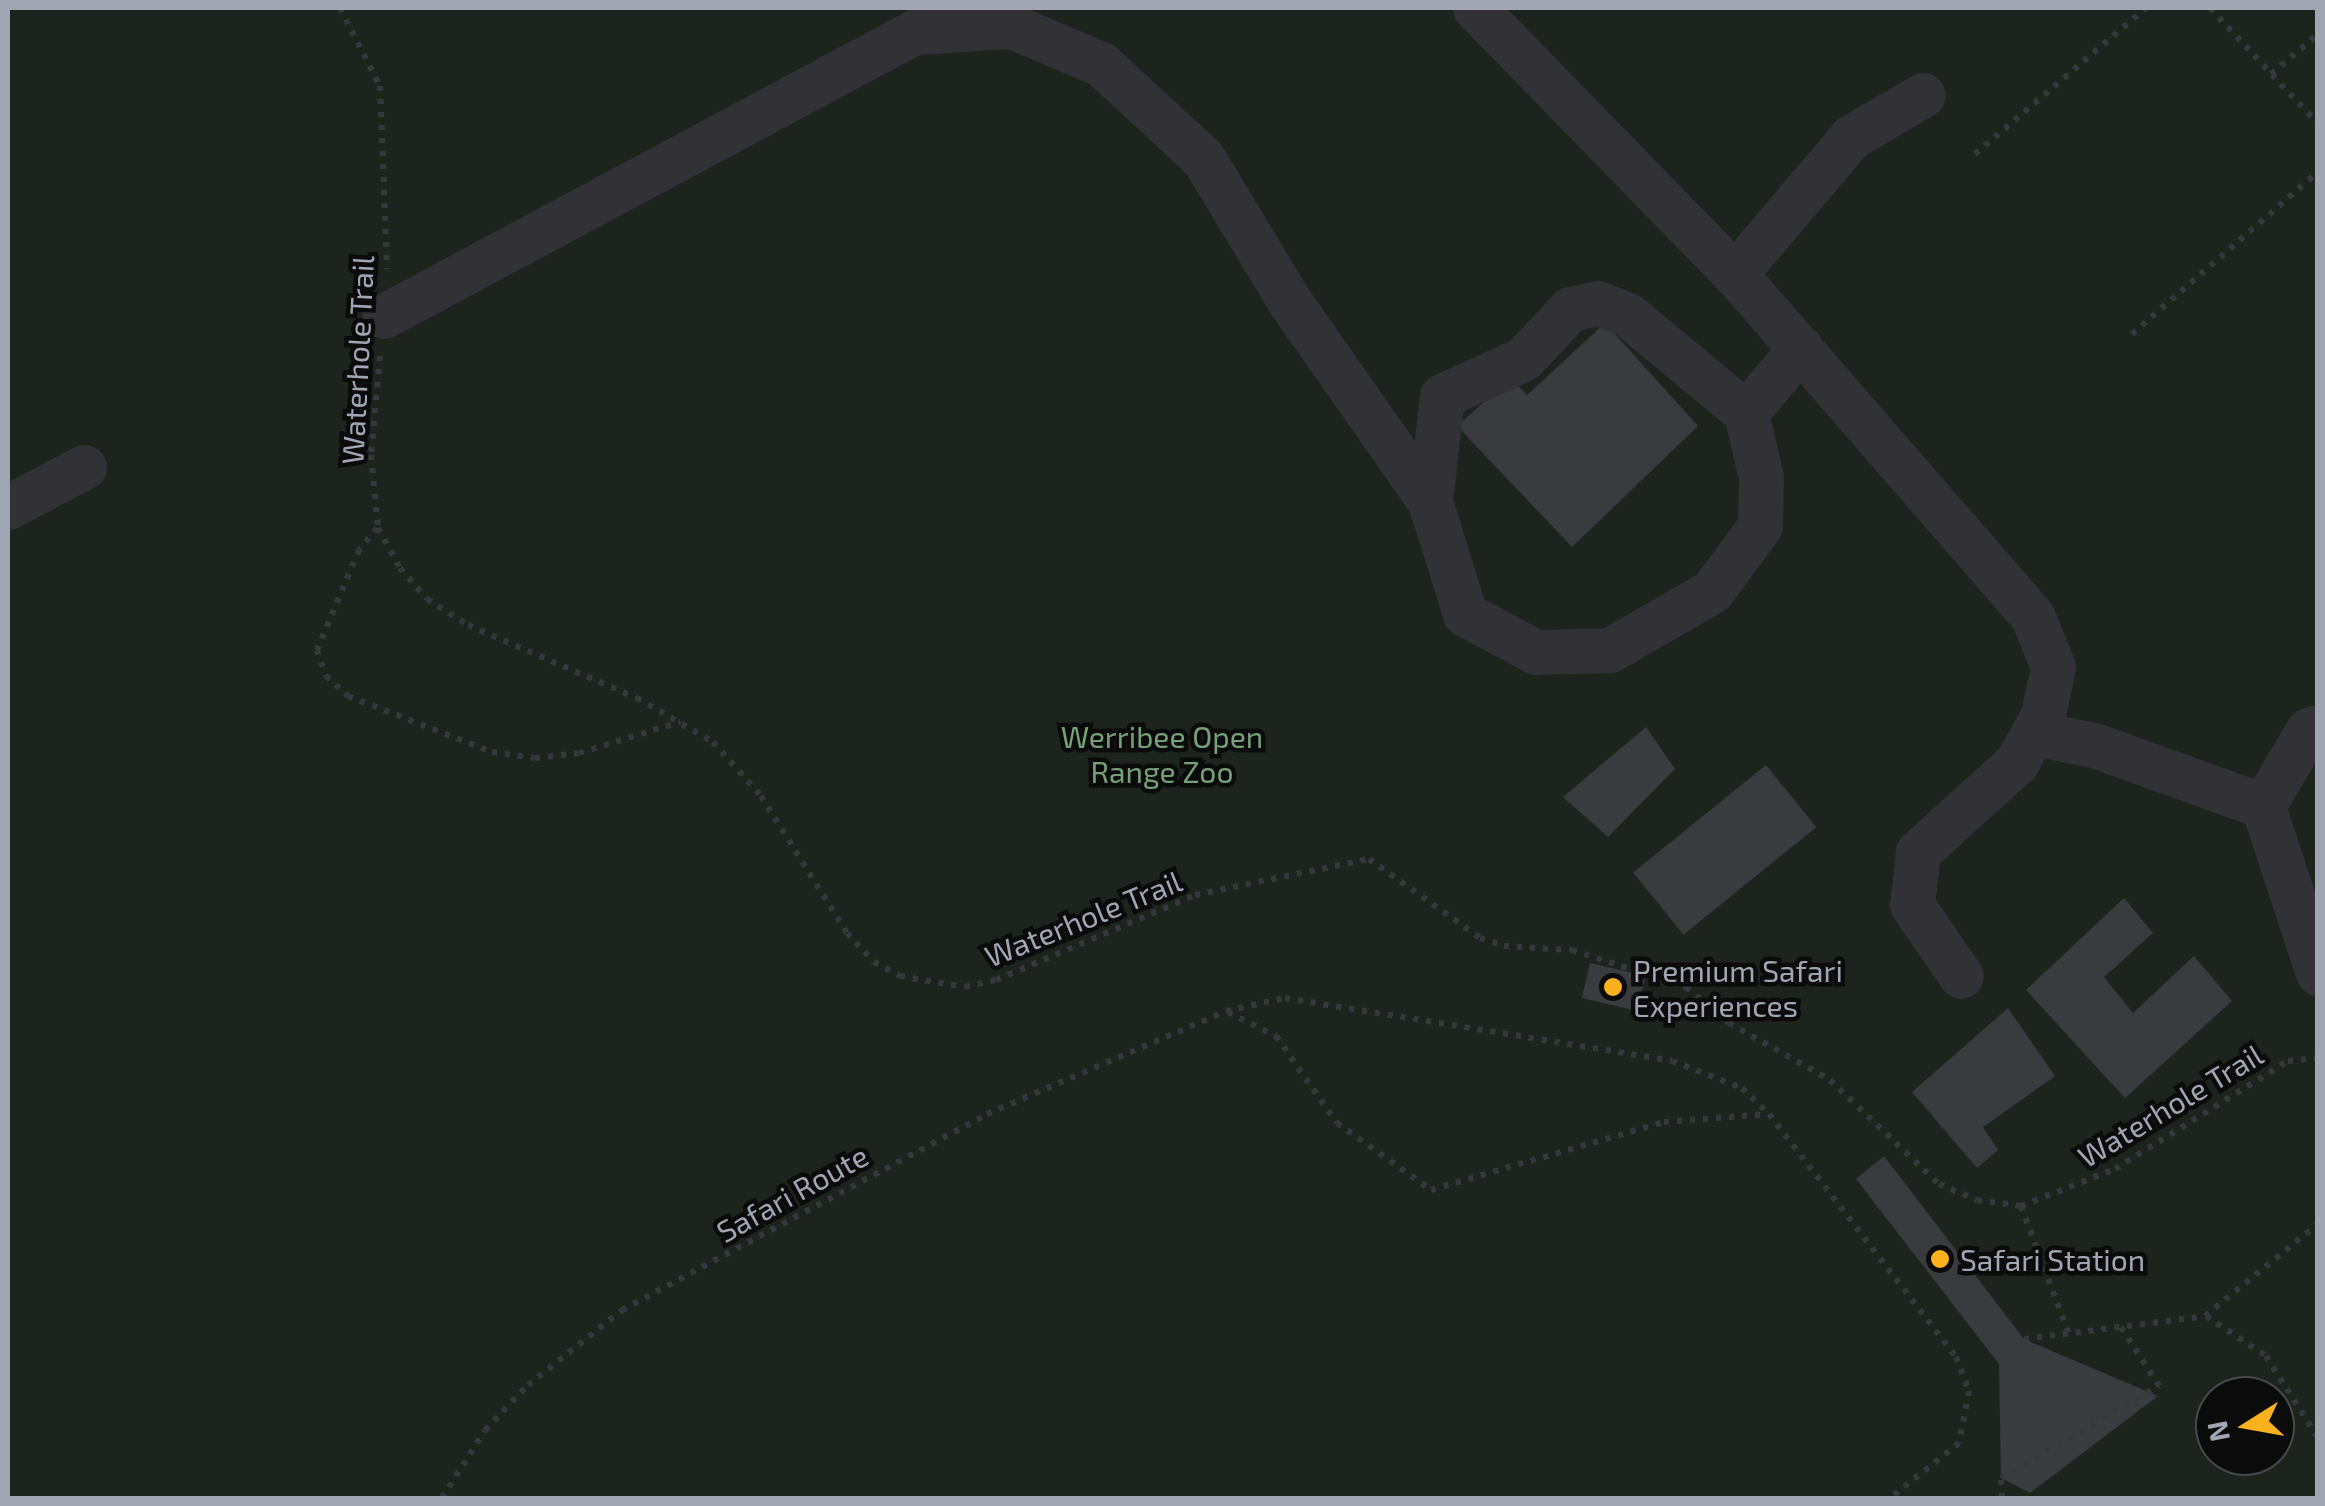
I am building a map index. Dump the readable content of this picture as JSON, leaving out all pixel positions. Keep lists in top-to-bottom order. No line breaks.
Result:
{"streets":{"path":["Waterhole Trail","Safari Route"]},"parks":["Werribee Open Range Zoo"],"places":["Premium Safari Experiences","Safari Station"],"north":"left"}
